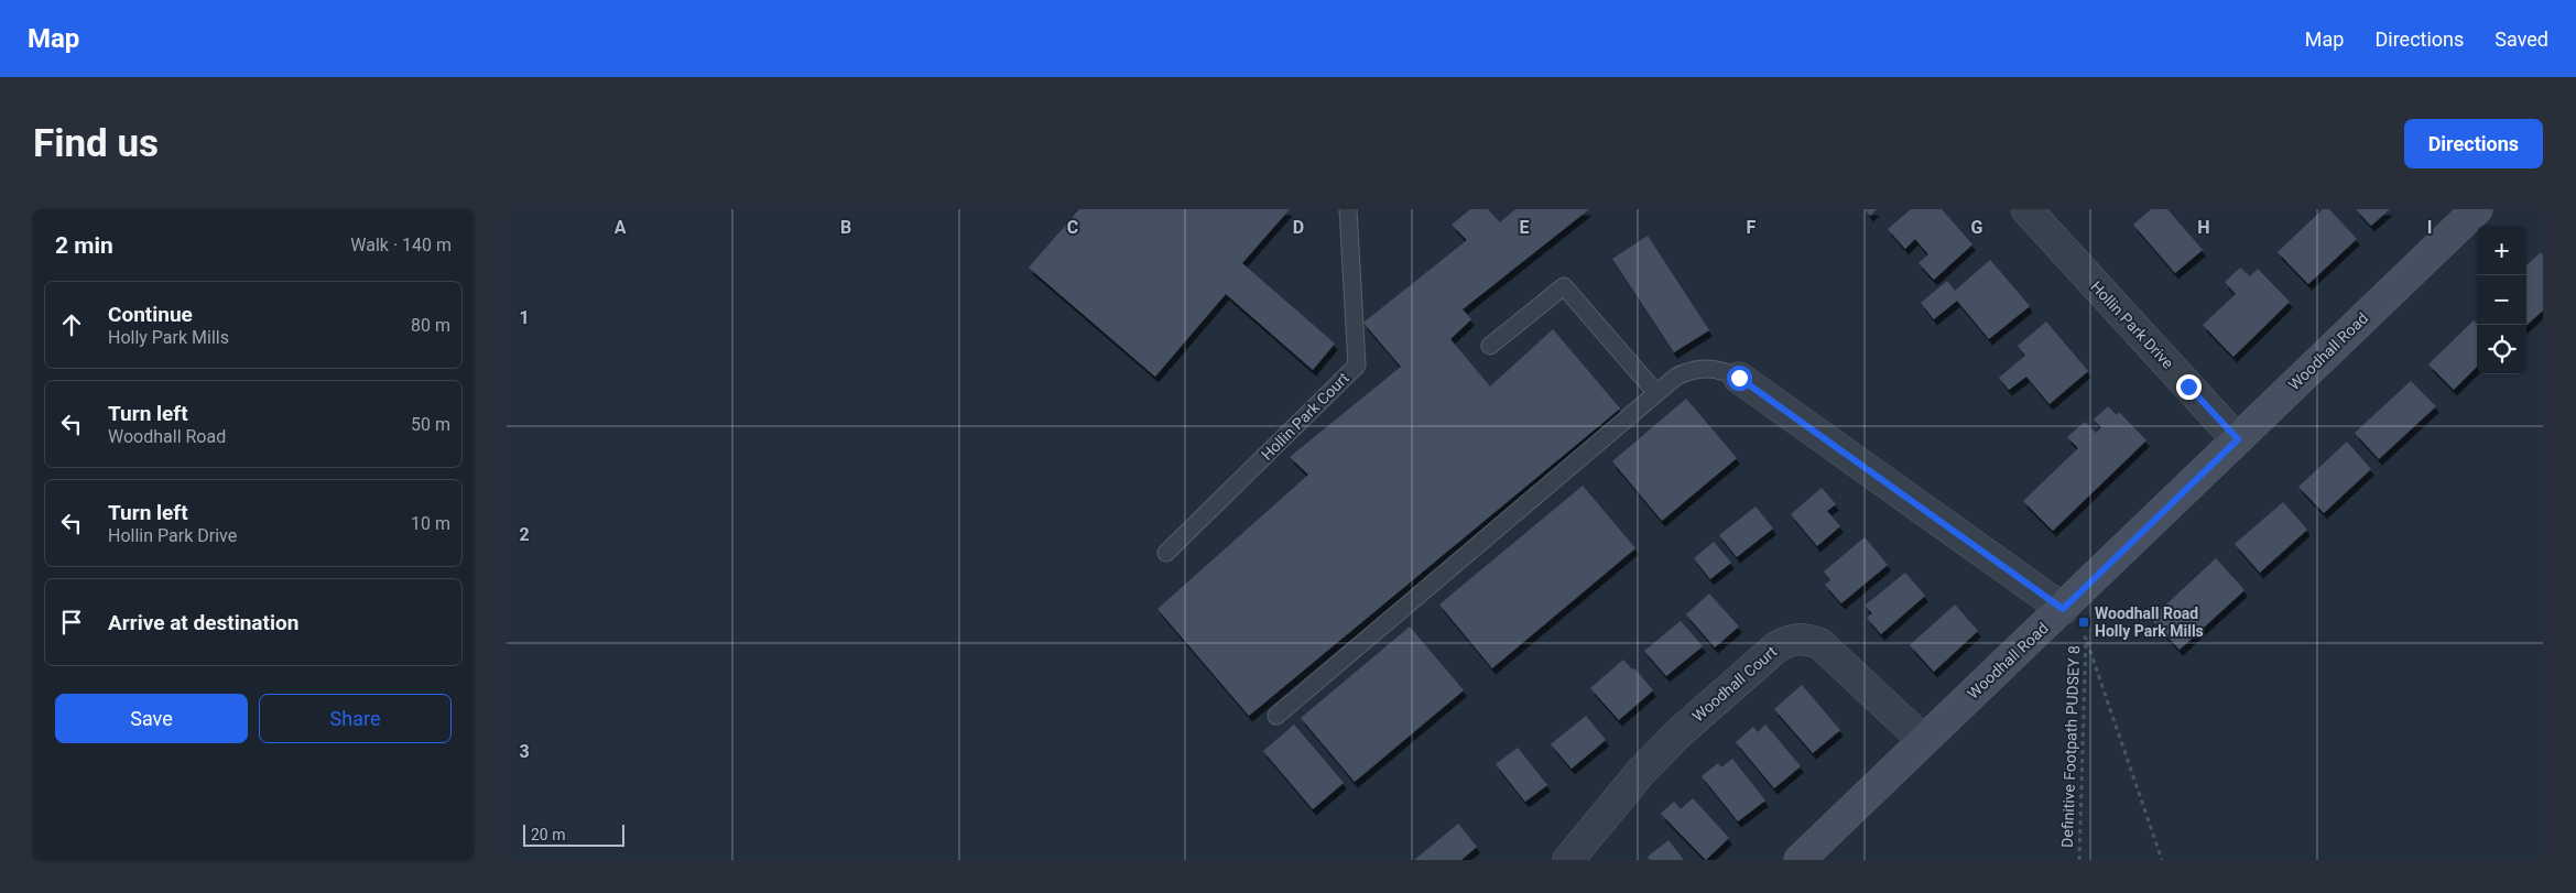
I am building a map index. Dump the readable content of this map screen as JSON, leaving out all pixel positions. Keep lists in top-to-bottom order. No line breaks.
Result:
{"streets":{"street":["Hollin Park Drive","Woodhall Road","Woodhall Court"],"lane":["Hollin Park Court"],"path":["Definitive Footpath PUDSEY 8"]},"crossings":[["Hollin Park Drive","Woodhall Road"],["Woodhall Road","Woodhall Court"],["Woodhall Road","Definitive Footpath PUDSEY 8"]],"places":{"transit":["Woodhall Road Holly Park Mills"]},"scale_bar":"20 m","page":{"header":"Map","nav":["Map","Directions","Saved"],"buttons":["Directions",["Save","Share"]],"title":"Find us","heading":["2 min","Walk · 140 m"],"map_buttons":["+","−"],"list":[["Continue","Holly Park Mills","80 m"],["Turn left","Woodhall Road","50 m"],["Turn left","Hollin Park Drive","10 m"],"Arrive at destination"],"scale":"20 m"},"grid":{"columns":["A","B","C","D","E","F","G","H","I"],"rows":["1","2","3"]}}
